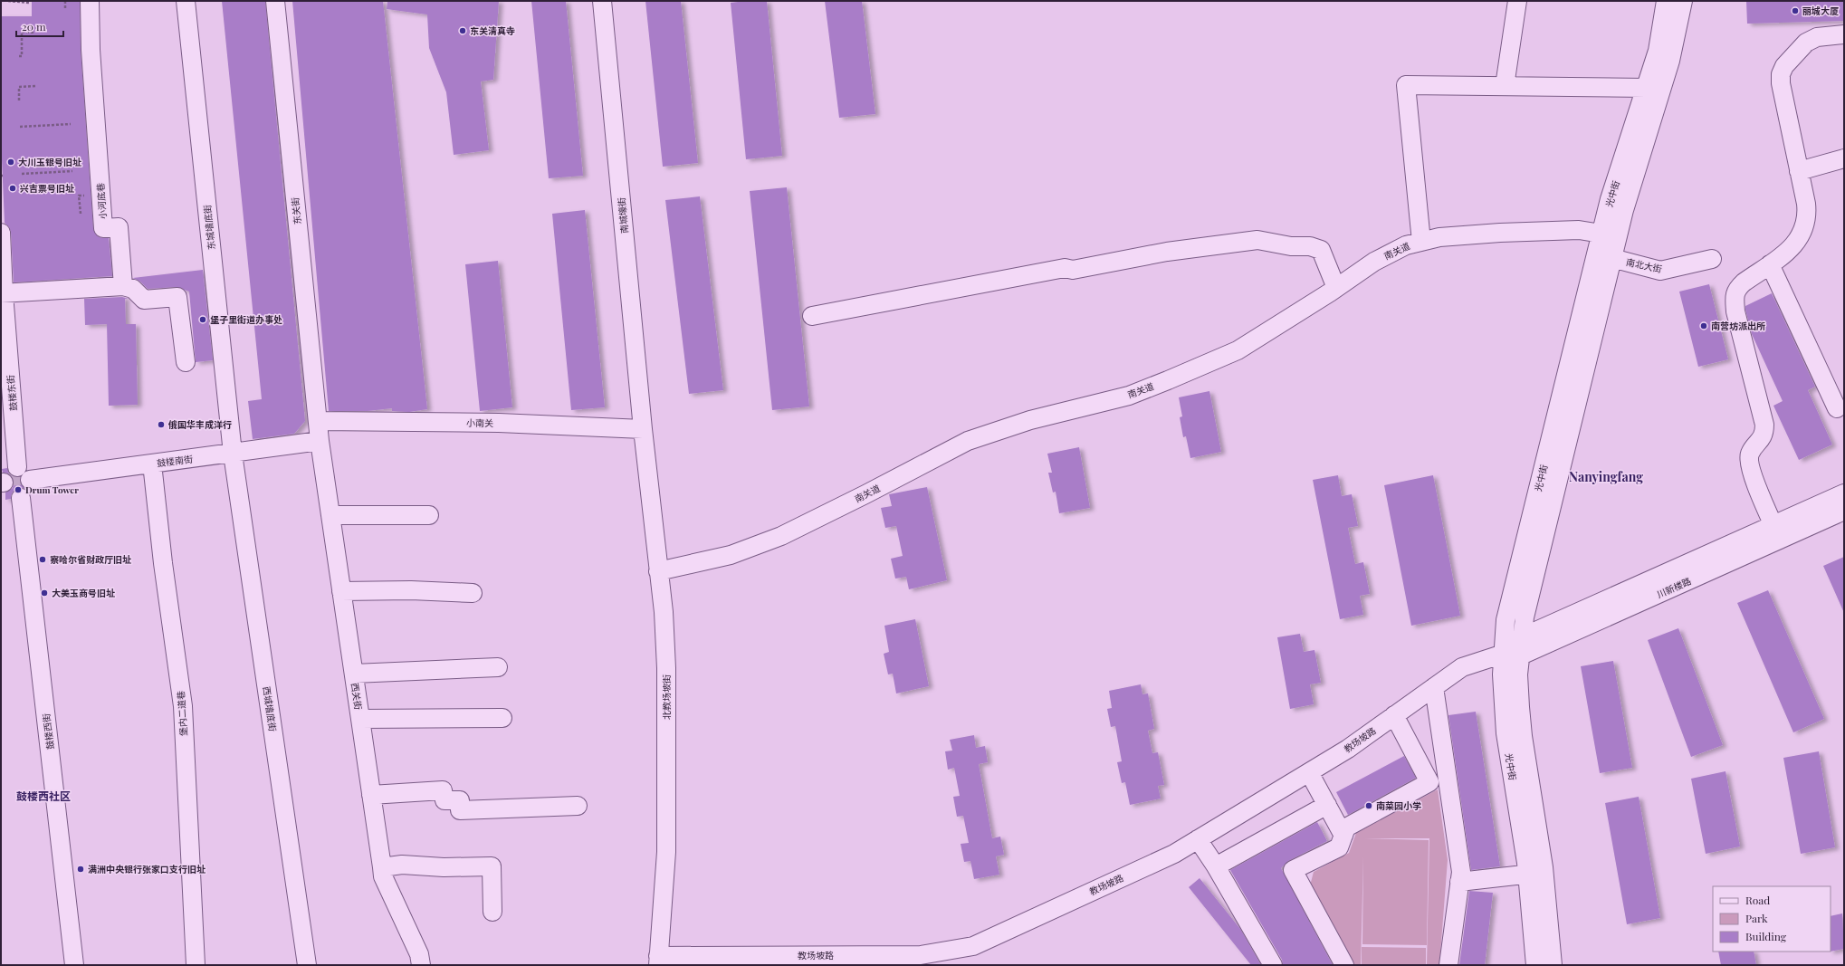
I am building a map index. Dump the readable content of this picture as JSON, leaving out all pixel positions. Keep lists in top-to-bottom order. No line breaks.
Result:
{"streets":{"street":["光中街","小河底巷","东关街","南城壕街","东城墙底街","南关道","南北大街","鼓楼东街","小南关","鼓楼南街","川新楼路","西关街","北教场坡街","西城墙底街","堡内二道巷","鼓楼西街","教场坡路"]},"crossings":[["光中街","南关道"],["光中街","南北大街"],["光中街","川新楼路"],["光中街","教场坡路"],["东关街","小南关"],["东关街","西关街"],["南城壕街","小南关"],["南城壕街","北教场坡街"],["东城墙底街","鼓楼南街"],["东城墙底街","西城墙底街"],["南关道","北教场坡街"],["小南关","西关街"],["小南关","北教场坡街"],["鼓楼南街","西关街"],["鼓楼南街","西城墙底街"],["鼓楼南街","堡内二道巷"],["川新楼路","教场坡路"],["北教场坡街","教场坡路"]],"districts":["Nanyingfang","鼓楼西社区"],"places":["丽城大厦","东关清真寺","大川玉银号旧址","兴吉票号旧址","堡子里街道办事处","南营坊派出所","俄国华丰成洋行","Drum Tower","察哈尔省财政厅旧址","大美玉商号旧址","南菜园小学","满洲中央银行张家口支行旧址"],"legend":["Road","Park","Building"],"scale_bar":"20 m"}
